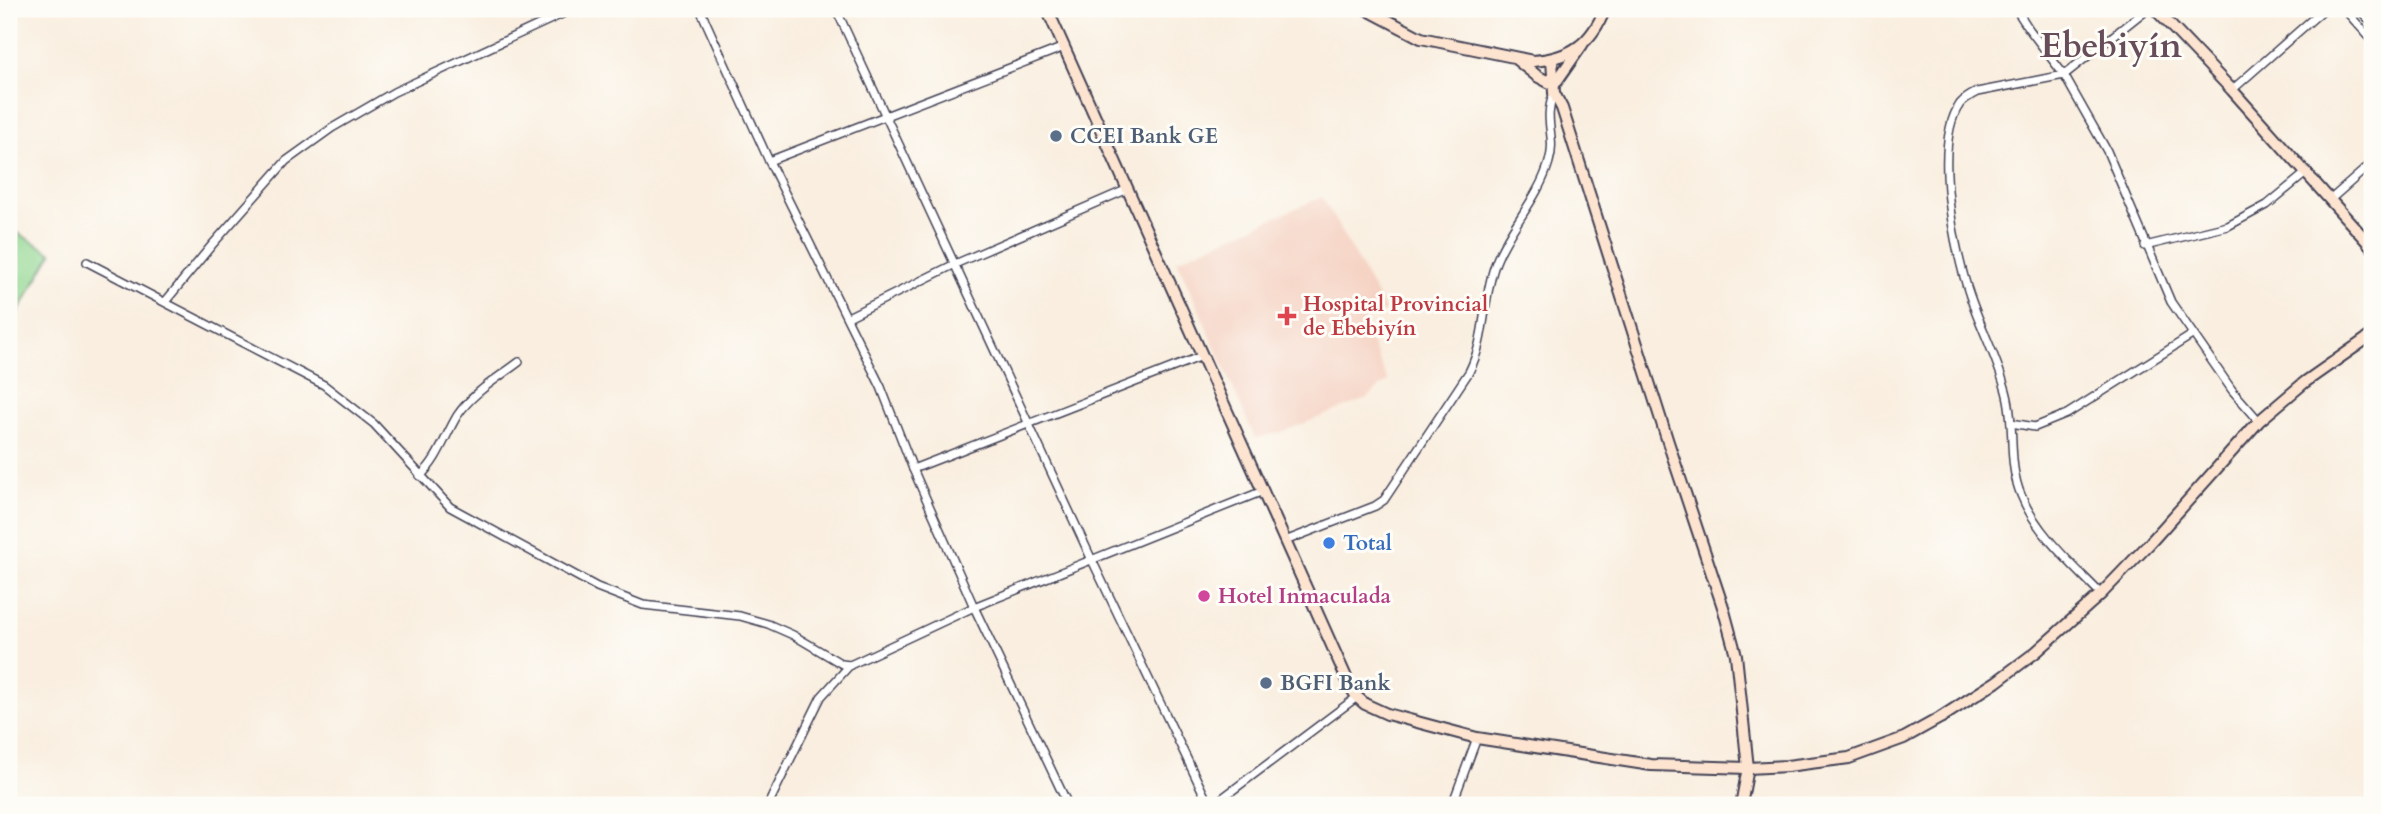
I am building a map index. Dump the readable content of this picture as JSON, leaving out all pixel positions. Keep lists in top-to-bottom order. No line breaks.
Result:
{"districts":["Ebebiyín"],"places":{"other":["CCEI Bank GE","Total","Hotel Inmaculada","BGFI Bank"],"health":["Hospital Provincial de Ebebiyín"]}}
